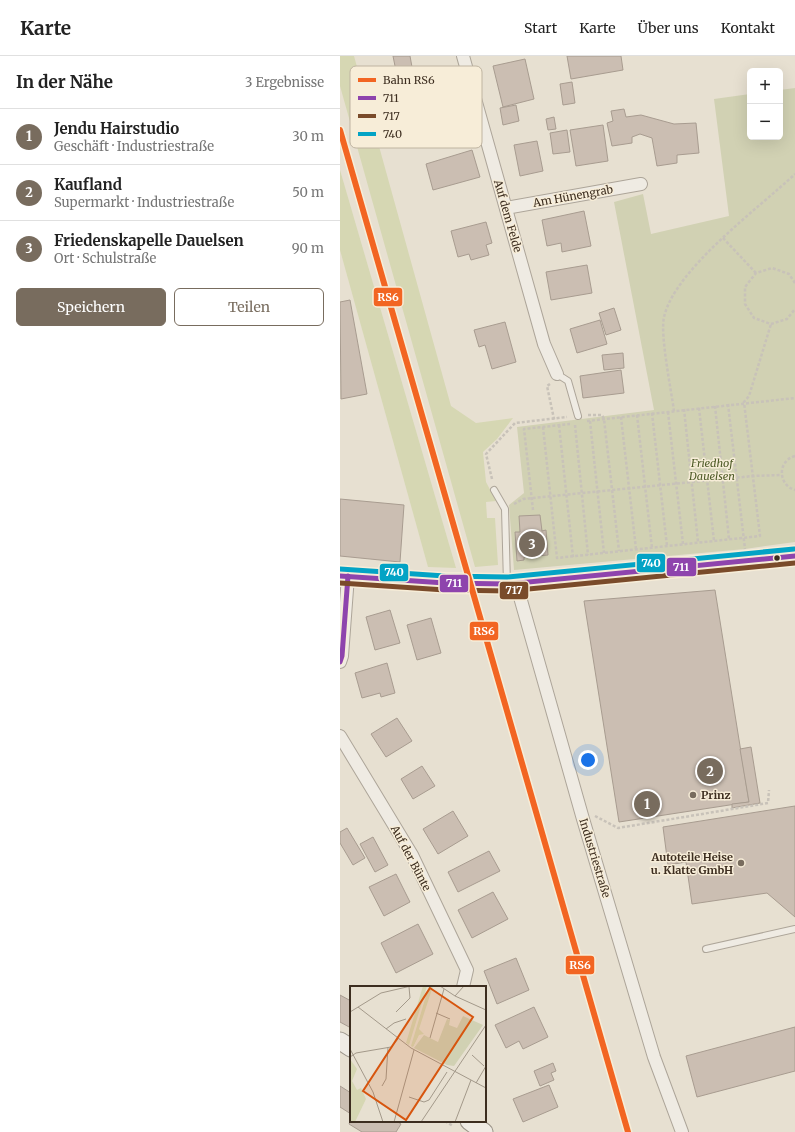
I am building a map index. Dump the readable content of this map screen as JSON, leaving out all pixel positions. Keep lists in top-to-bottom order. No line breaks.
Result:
{"streets":{"street":["Am Hünengrab","Auf dem Felde","Auf der Bünte","Industriestraße"]},"crossings":[["Am Hünengrab","Auf dem Felde"]],"parks":["Friedhof Dauelsen"],"places":["Prinz","Autoteile Heise u. Klatte GmbH"],"lines":["rail line RS6","transit line 740","transit line 711","transit line 717"],"legend":["Bahn RS6","711","717","740"],"page":{"header":"Karte","nav":["Start","Karte","Über uns","Kontakt"],"heading":["In der Nähe","3 Ergebnisse"],"map_buttons":["+","−"],"list":[{"mark":"1","name":"Jendu Hairstudio","note":"Geschäft · Industriestraße","value":"30 m"},{"mark":"2","name":"Kaufland","note":"Supermarkt · Industriestraße","value":"50 m"},{"mark":"3","name":"Friedenskapelle Dauelsen","note":"Ort · Schulstraße","value":"90 m"}],"buttons":["Speichern","Teilen"],"pins":["3","2","1"]}}
